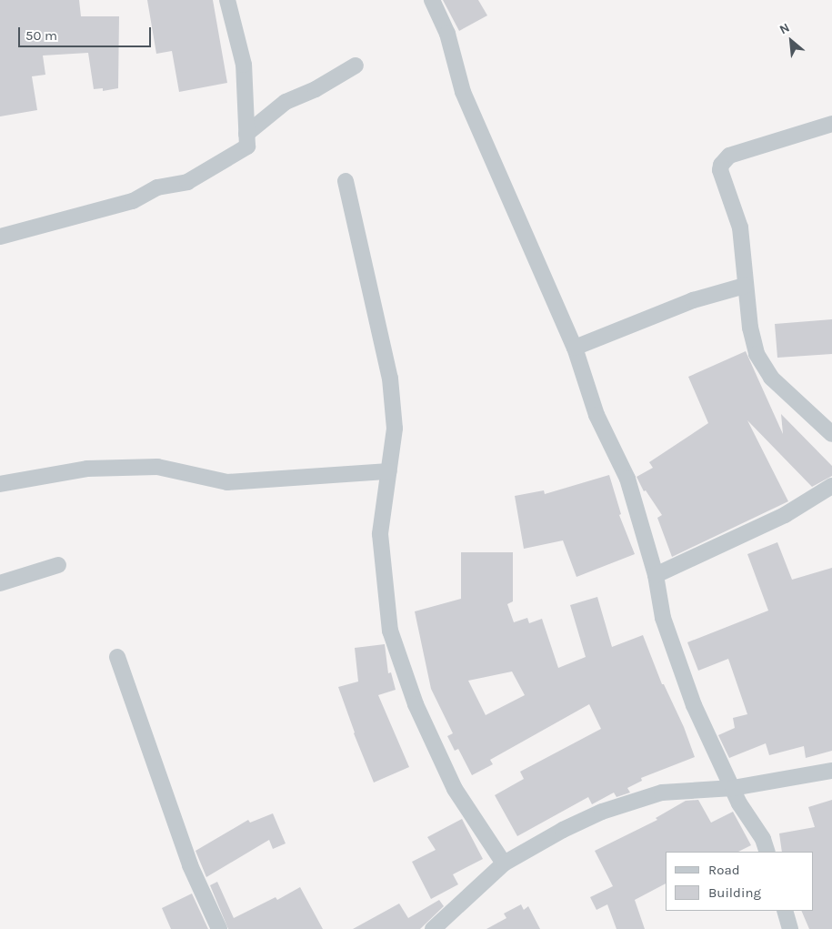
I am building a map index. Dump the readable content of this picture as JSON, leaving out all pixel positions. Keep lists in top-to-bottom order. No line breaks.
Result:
{"legend":["Road","Building"],"scale_bar":"50 m","north":"top left"}
